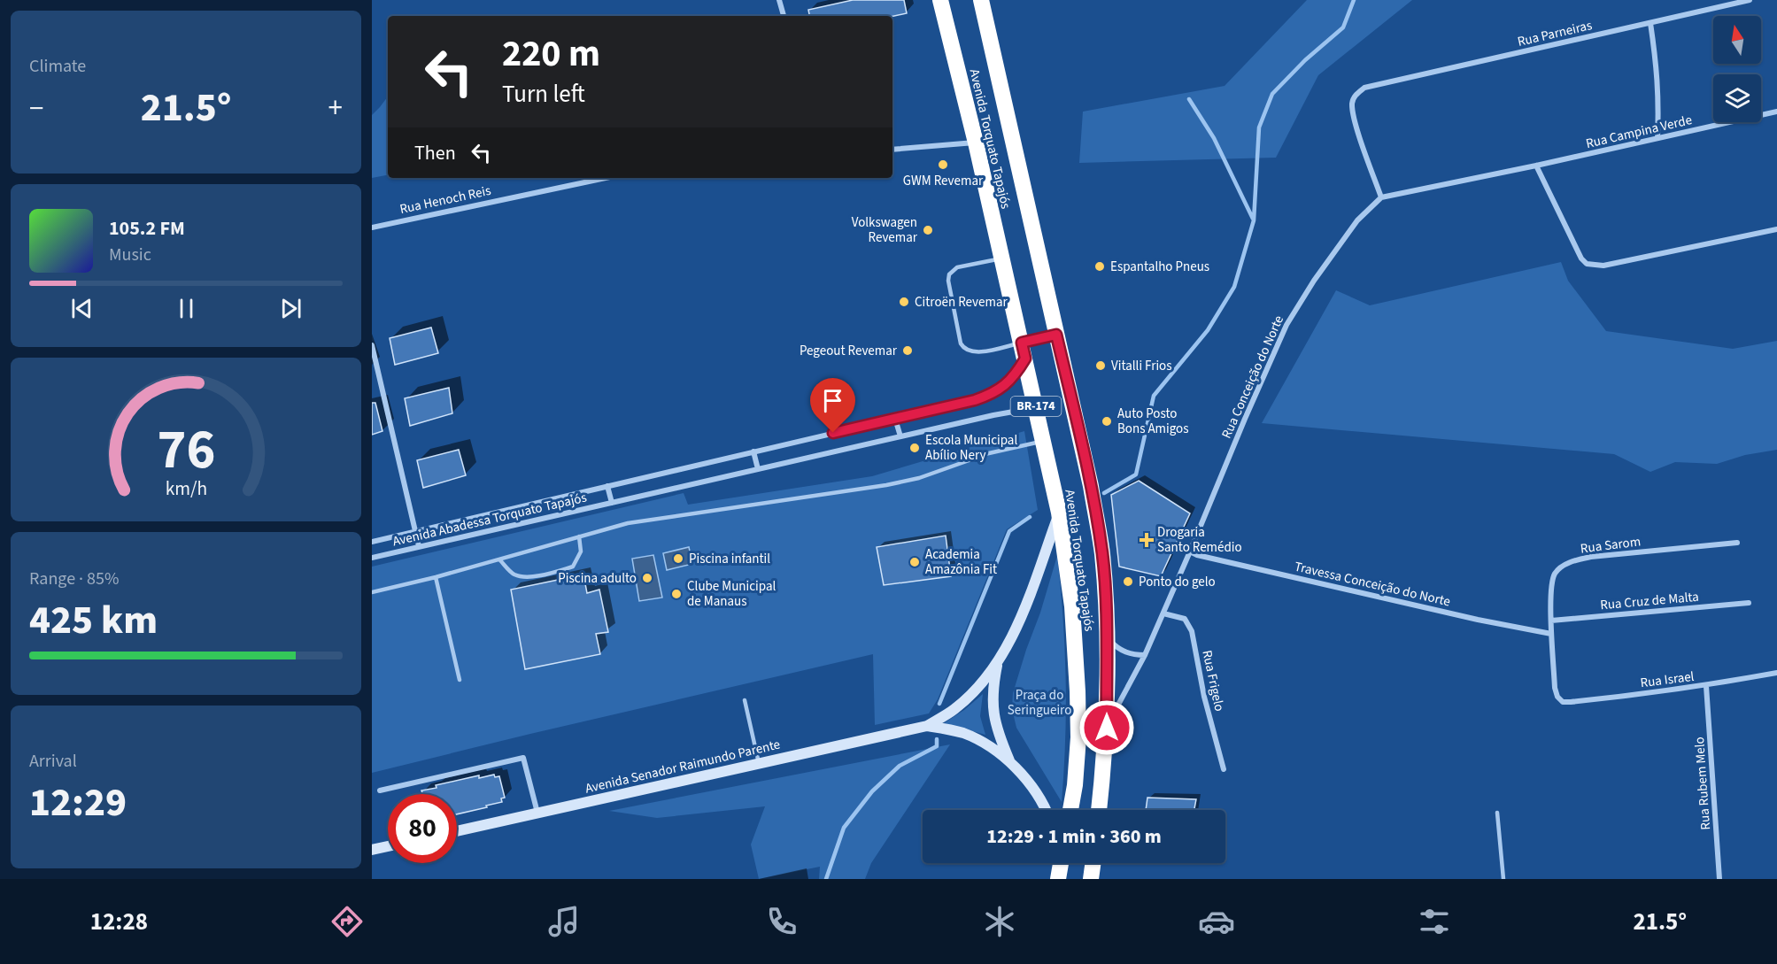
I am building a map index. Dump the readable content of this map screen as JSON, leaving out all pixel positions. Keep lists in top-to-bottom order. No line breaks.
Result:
{"streets":{"highway":["Avenida Torquato Tapajós","BR-174"],"street":["Rua Parneiras","Rua Campina Verde","Rua Henoch Reis","Rua Conceição do Norte","Avenida Abadessa Torquato Tapajós","Rua Sarom","Travessa Conceição do Norte","Rua Cruz de Malta","Rua Israel","Rua Frigelo","Avenida Senador Raimundo Parente","Rua Rubem Melo"]},"crossings":[["Rua Parneiras","Rua Conceição do Norte"],["Avenida Torquato Tapajós","Rua Conceição do Norte"],["Avenida Torquato Tapajós","Avenida Abadessa Torquato Tapajós"],["Avenida Torquato Tapajós","Avenida Senador Raimundo Parente"],["Rua Conceição do Norte","Travessa Conceição do Norte"],["Rua Conceição do Norte","Rua Frigelo"],["Rua Sarom","Travessa Conceição do Norte"],["Rua Sarom","Rua Cruz de Malta"],["Rua Sarom","Rua Israel"],["Rua Israel","Rua Rubem Melo"]],"parks":["Praça do Seringueiro"],"places":{"other":["GWM Revemar","Volkswagen Revemar","Espantalho Pneus","Citroën Revemar","Pegeout Revemar","Vitalli Frios","Auto Posto Bons Amigos","Escola Municipal Abílio Nery","Piscina infantil","Academia Amazônia Fit","Piscina adulto","Ponto do gelo","Clube Municipal de Manaus"],"health":["Drogaria Santo Remédio"]},"north":"top","page":{"tile":["Climate",["Range · 85%","425 km"],["Arrival","12:29"]],"turn":["220 m","Turn left"],"heat":["−","21.5°","+"],"then":"Then","song":["105.2 FM","Music"],"limit":"80","trip":"12:29 · 1 min · 360 m","tabs":["12:28","21.5°"],"gauge":["76","km/h"]}}
